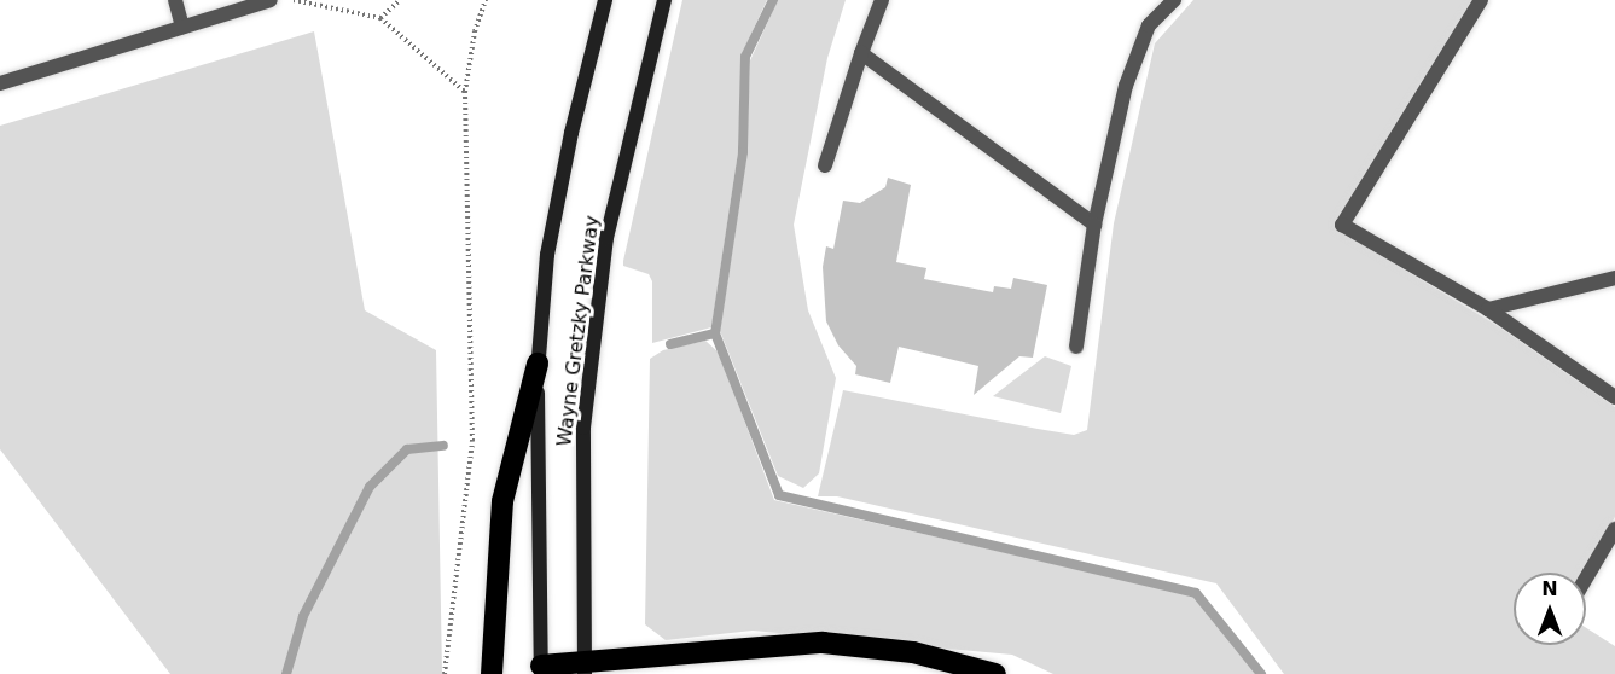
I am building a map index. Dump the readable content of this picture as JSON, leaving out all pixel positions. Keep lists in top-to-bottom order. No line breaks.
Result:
{"streets":{"main road":["Wayne Gretzky Parkway"]},"north":"top"}
